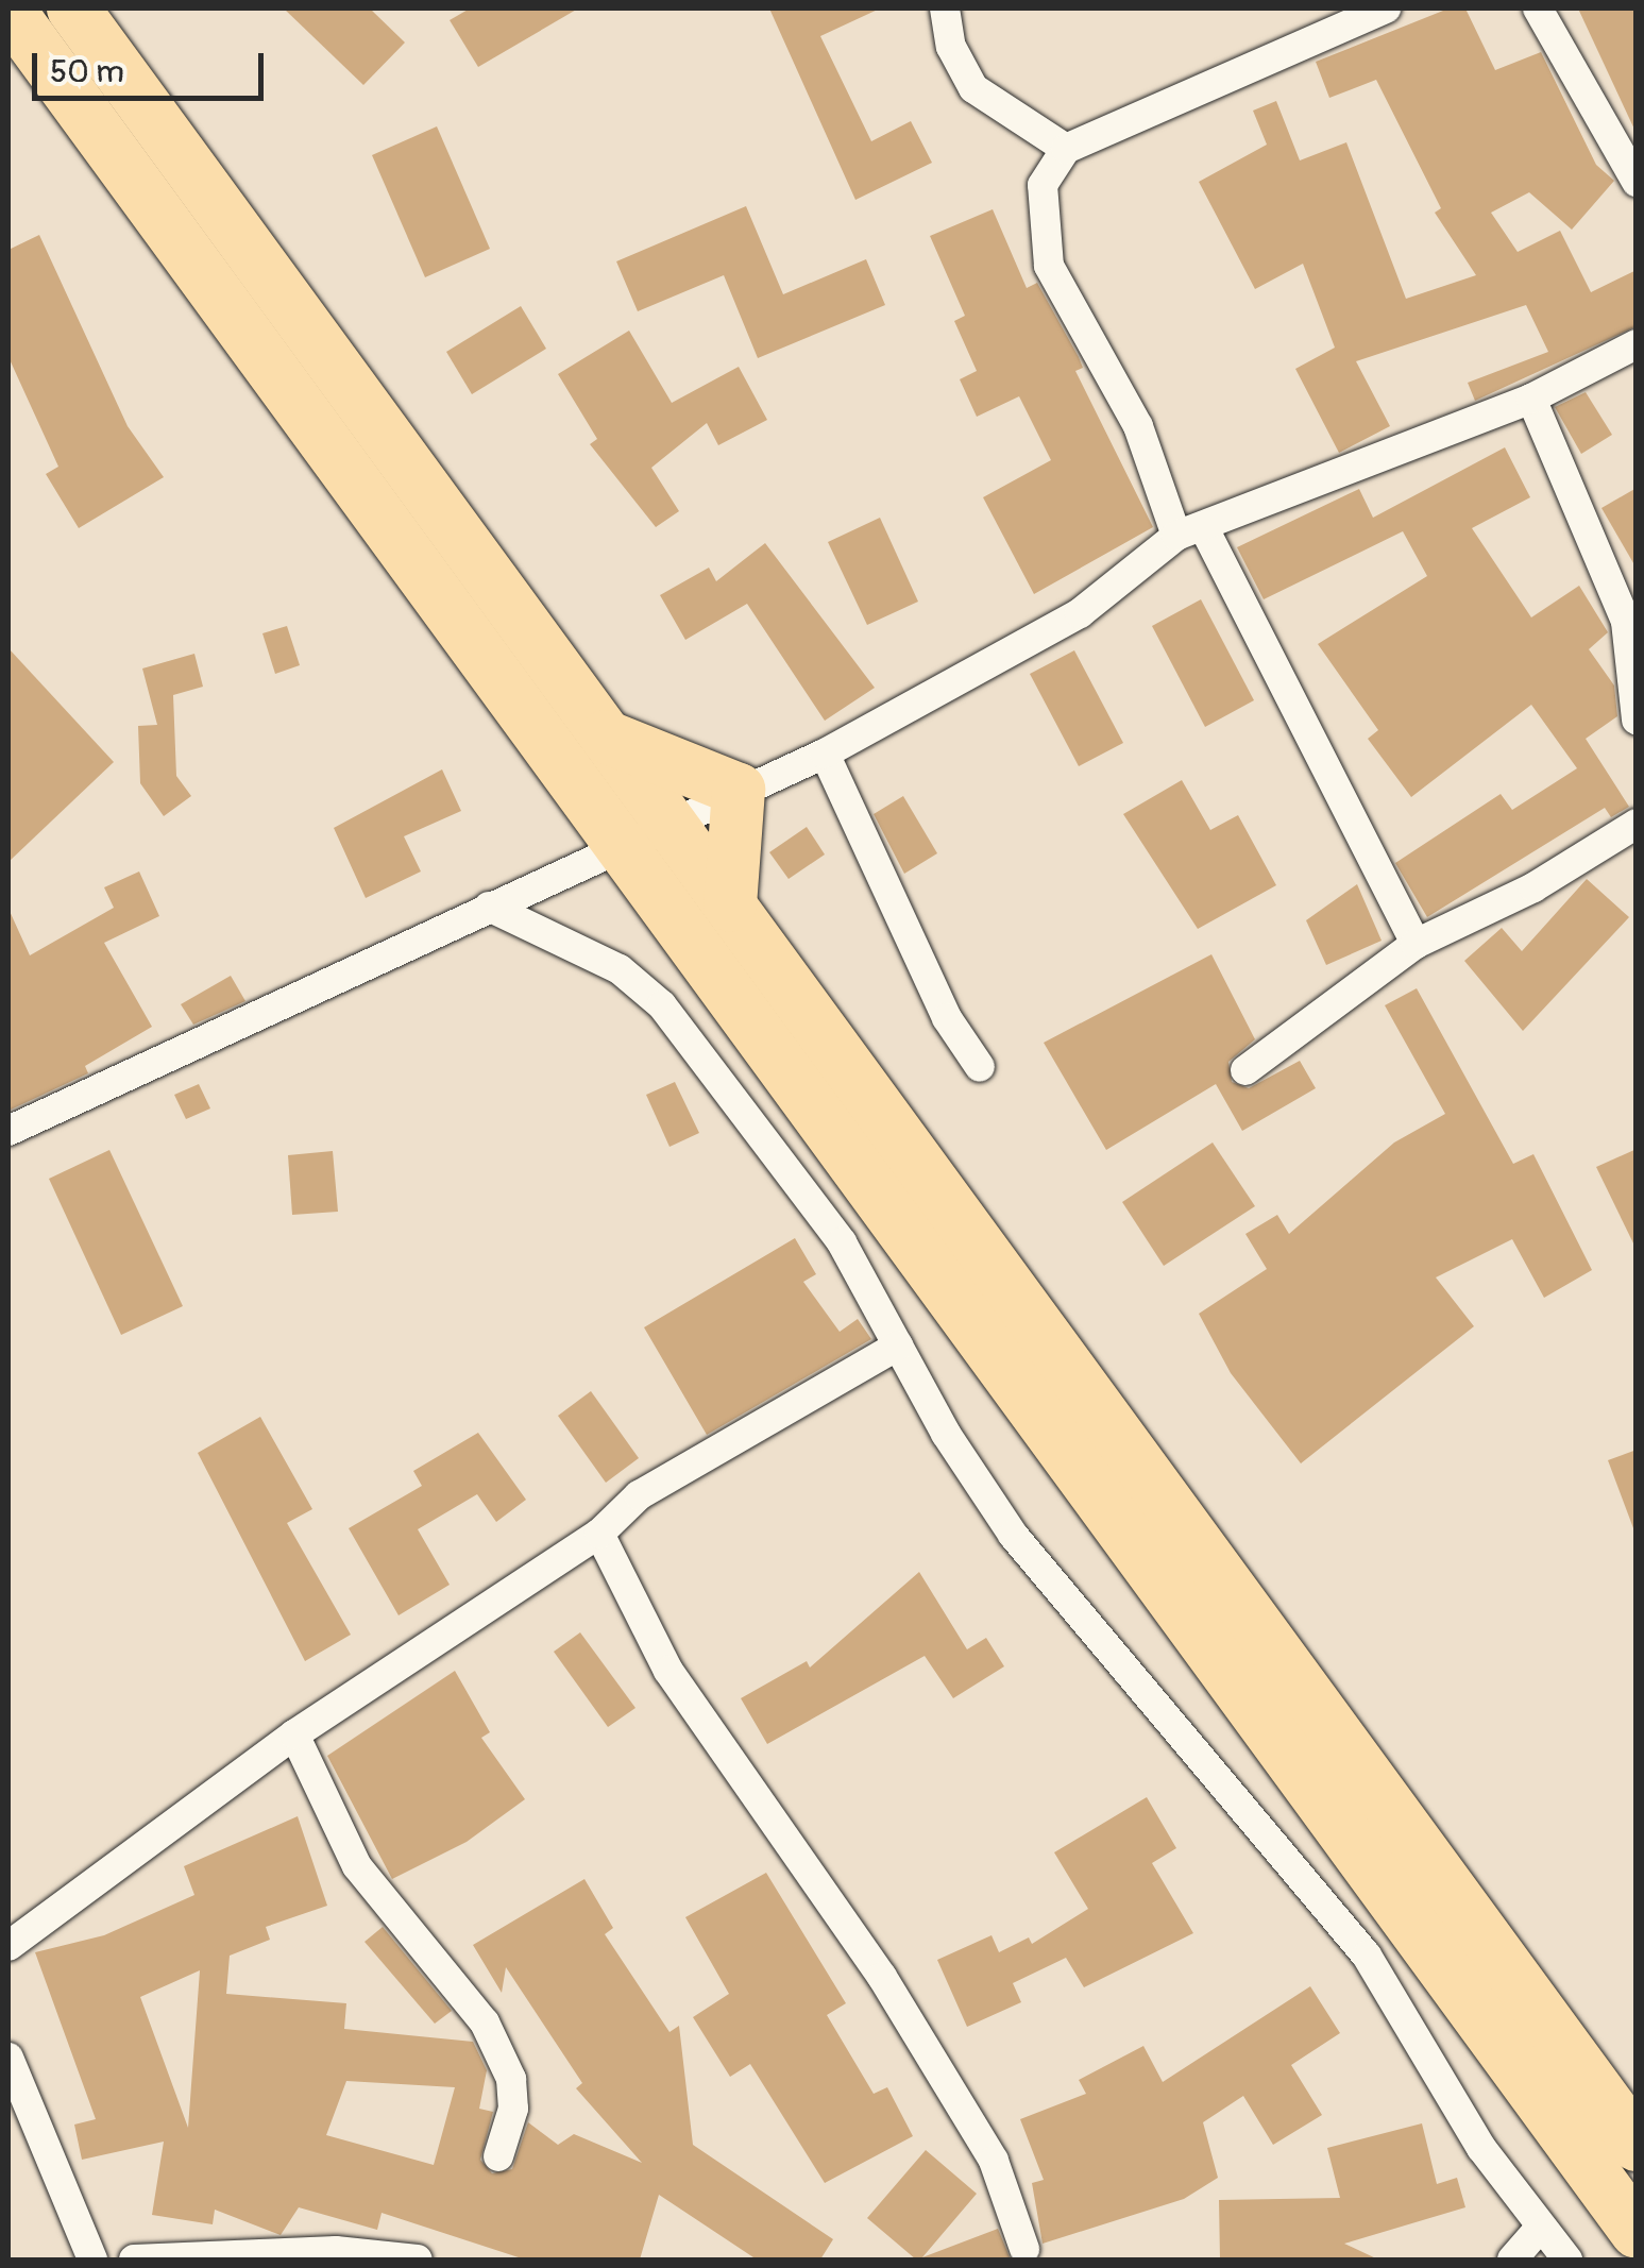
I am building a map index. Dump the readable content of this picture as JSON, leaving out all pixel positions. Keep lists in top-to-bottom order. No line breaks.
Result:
{"scale_bar":"50 m"}
